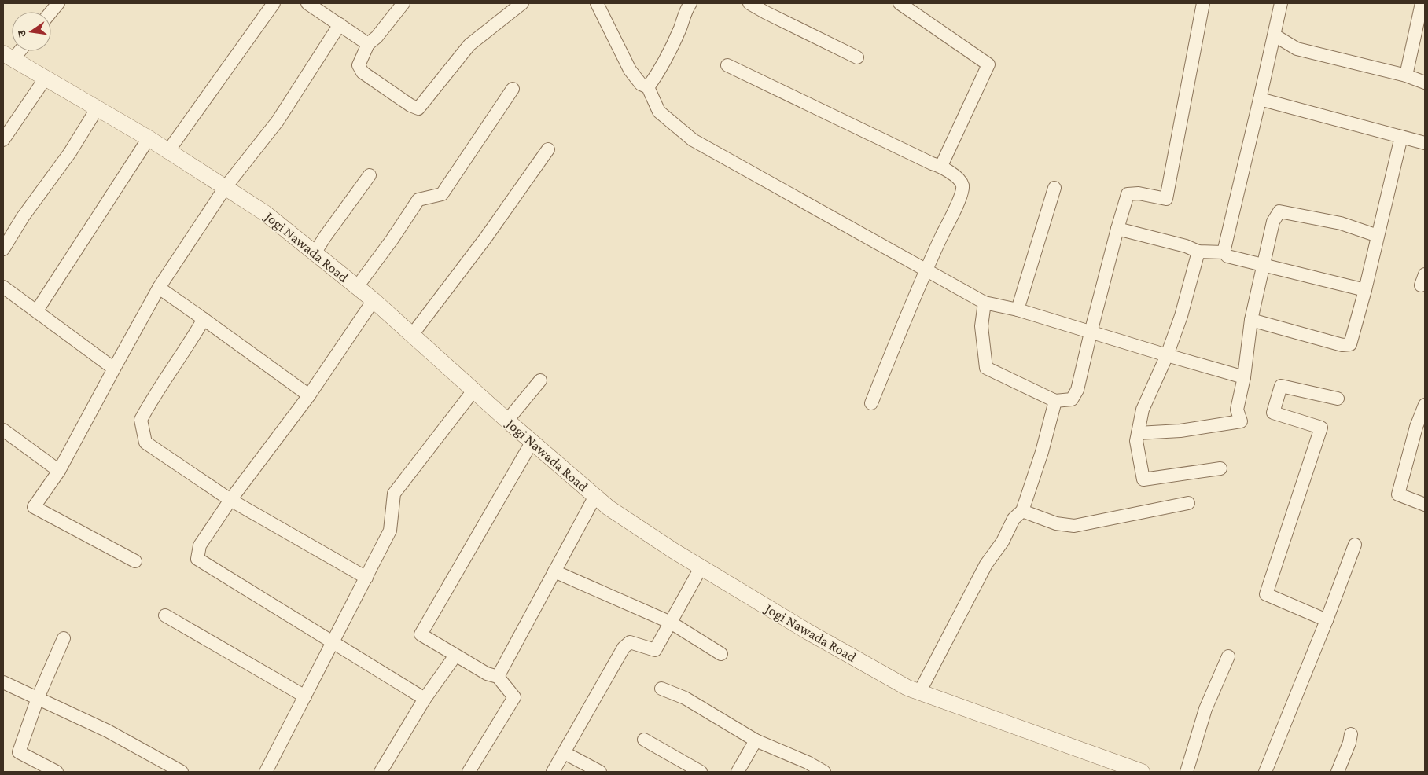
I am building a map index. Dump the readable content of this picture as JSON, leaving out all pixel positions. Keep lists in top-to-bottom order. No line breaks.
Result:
{"streets":{"street":["Jogi Nawada Road"]},"north":"left"}
